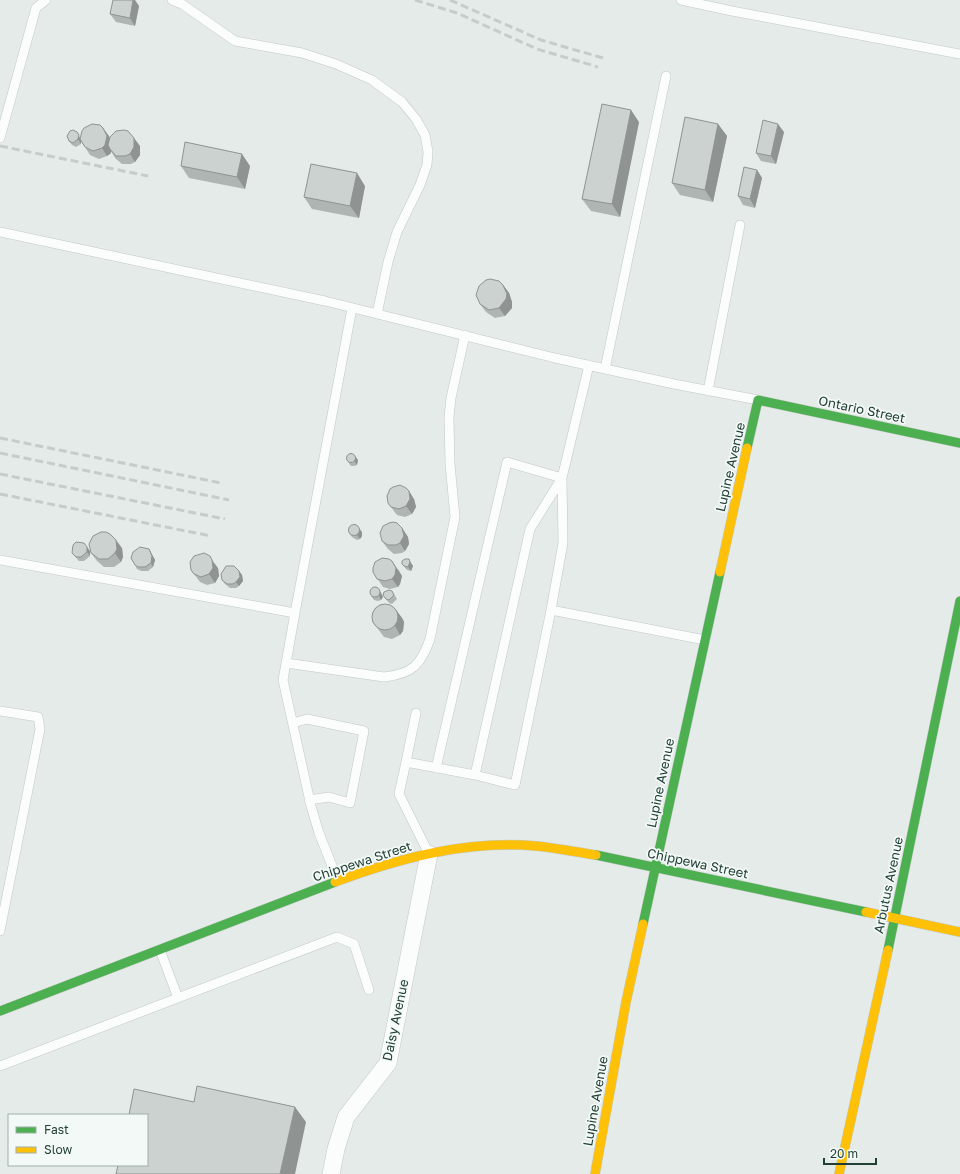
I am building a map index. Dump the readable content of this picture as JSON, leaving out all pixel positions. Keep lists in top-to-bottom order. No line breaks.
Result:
{"streets":{"street":["Ontario Street","Lupine Avenue","Chippewa Street","Arbutus Avenue","Daisy Avenue"]},"crossings":[["Ontario Street","Lupine Avenue"],["Lupine Avenue","Chippewa Street"],["Chippewa Street","Arbutus Avenue"],["Chippewa Street","Daisy Avenue"]],"legend":["Fast","Slow"],"scale_bar":"20 m"}
